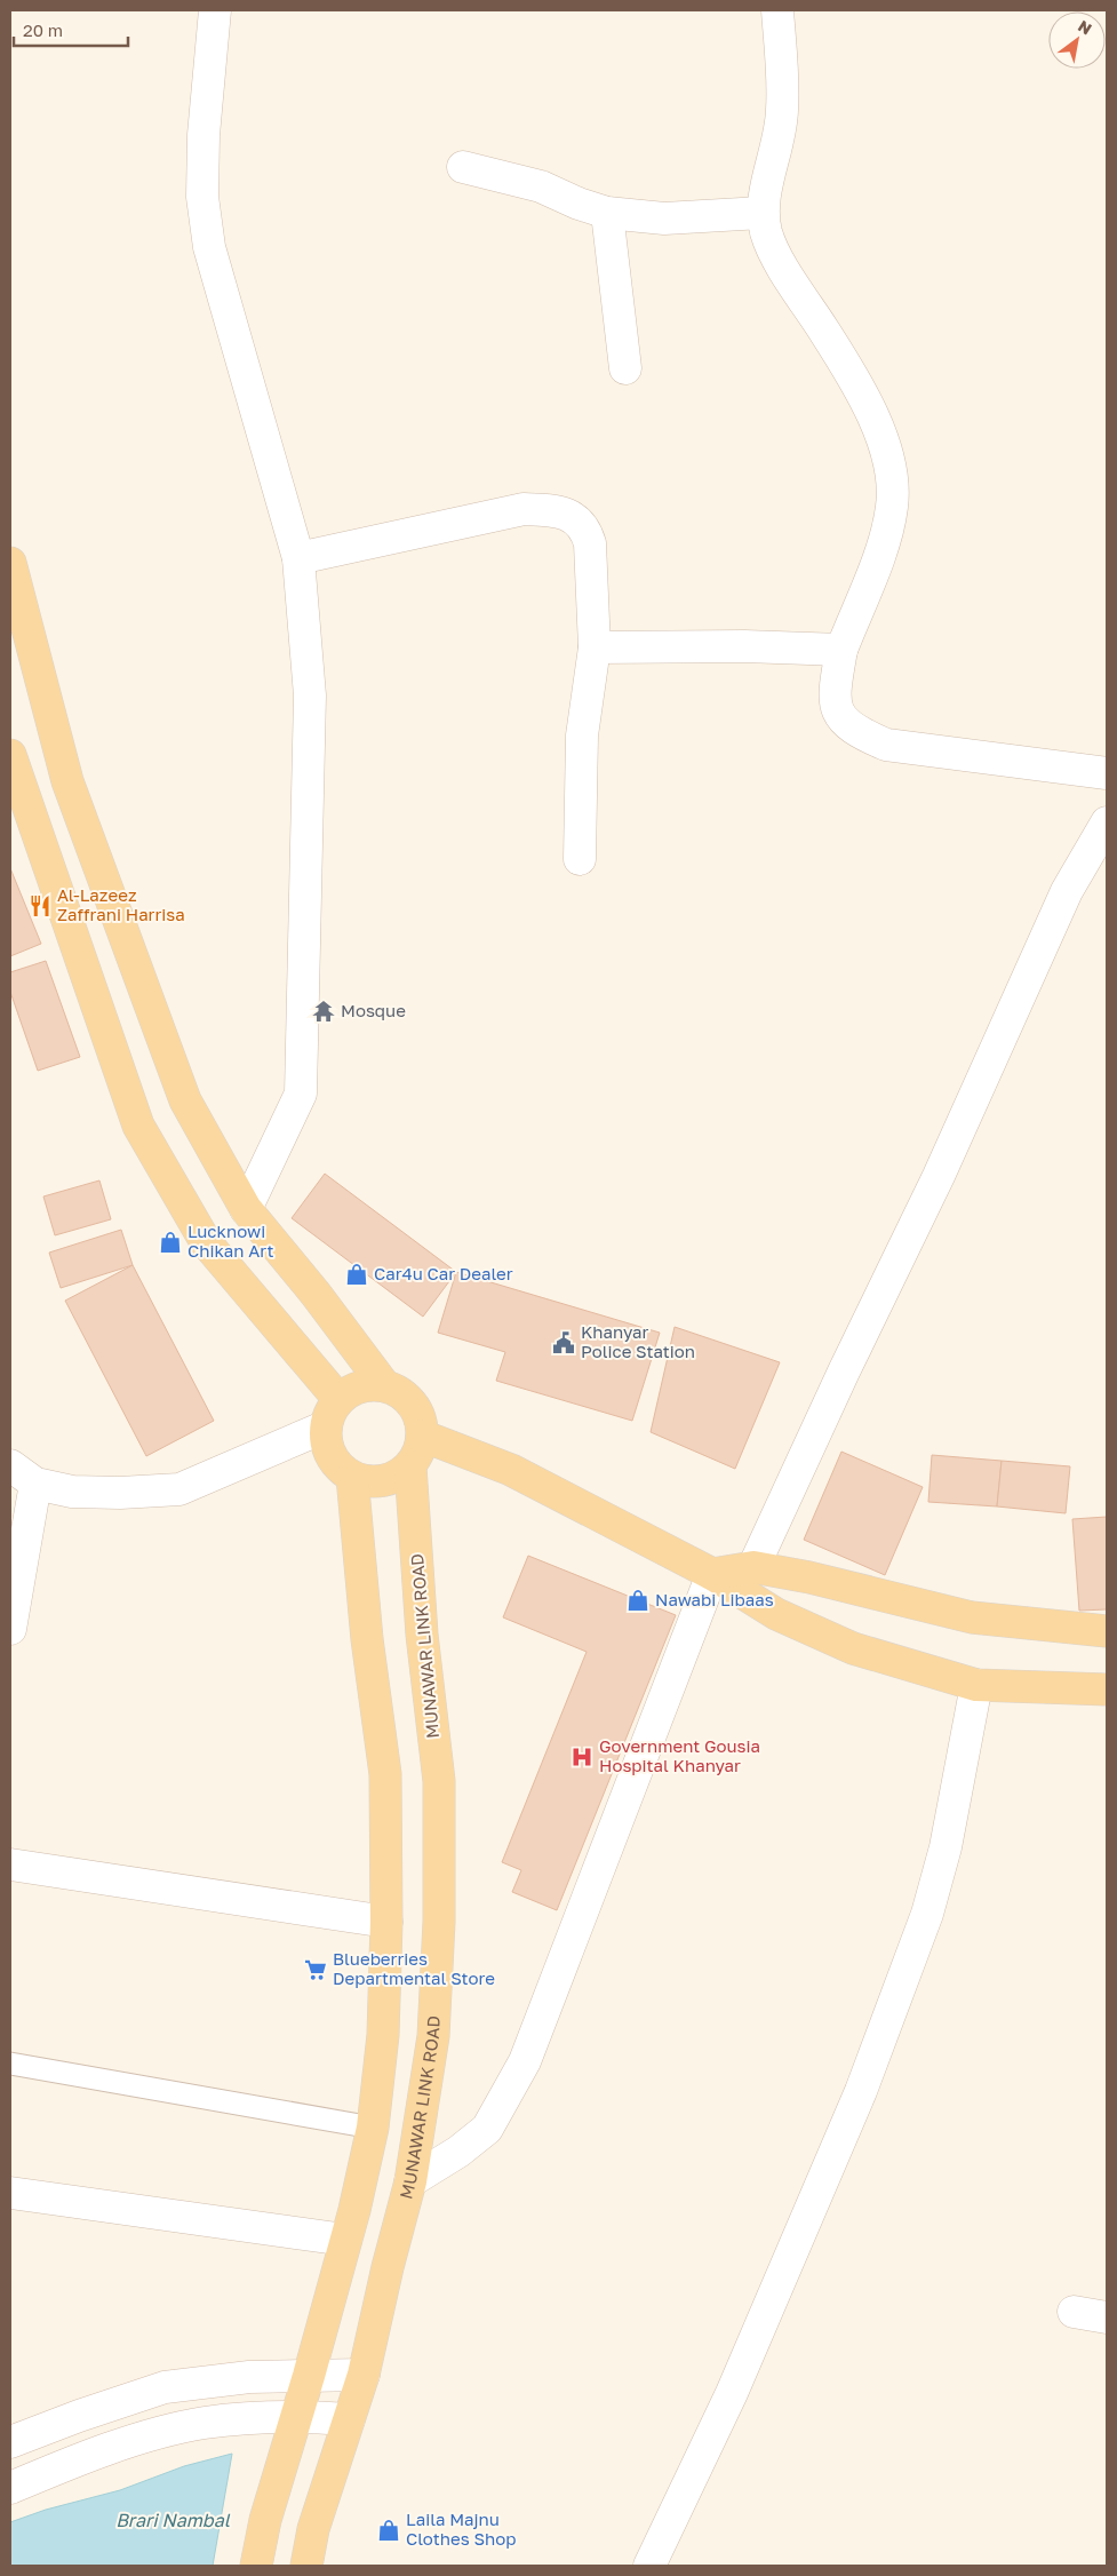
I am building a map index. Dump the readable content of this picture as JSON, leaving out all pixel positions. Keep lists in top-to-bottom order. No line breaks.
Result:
{"streets":{"main road":["MUNAWAR LINK ROAD"]},"water":["Brari Nambal"],"places":{"restaurant":["Al-Lazeez Zaffrani Harrisa"],"temple":["Mosque"],"shop":["Lucknowi Chikan Art","Car4u Car Dealer","Nawabi Libaas","Laila Majnu Clothes Shop"],"public building":["Khanyar Police Station"],"hospital":["Government Gousia Hospital Khanyar"],"supermarket":["Blueberries Departmental Store"]},"scale_bar":"20 m","north":"top right"}
